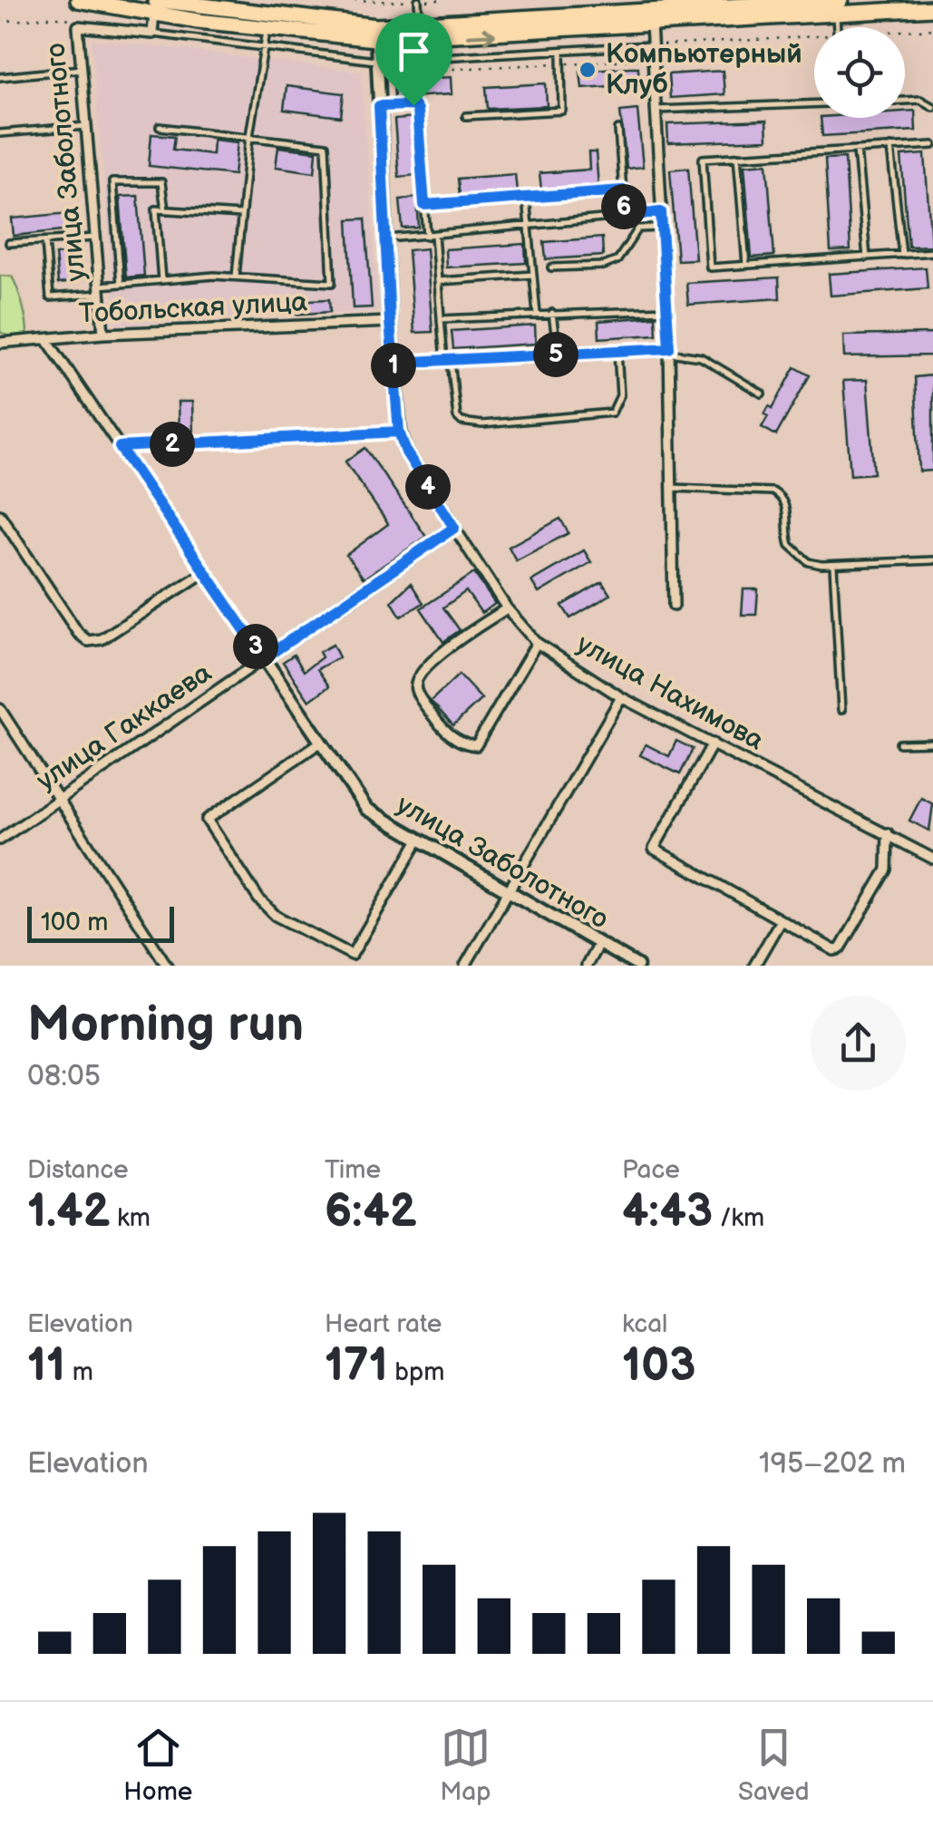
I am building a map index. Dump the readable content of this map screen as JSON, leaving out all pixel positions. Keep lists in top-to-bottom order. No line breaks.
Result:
{"streets":{"street":["улица Заболотного","Тобольская улица","улица Нахимова","улица Гаккаева"]},"crossings":[["улица Заболотного","Тобольская улица"],["улица Заболотного","улица Гаккаева"],["Тобольская улица","улица Нахимова"],["улица Нахимова","улица Гаккаева"]],"places":["Компьютерный Клуб"],"scale_bar":"100 m","page":{"pins":["6","5","1","2","4","3"],"scale":"100 m","heading":["Morning run","08:05"],"stats":[["Distance","1.42 km"],["Time","6:42"],["Pace","4:43 /km"],["Elevation","11 m"],["Heart rate","171 bpm"],["kcal","103"]],"chart":["Elevation","195–202 m"],"tabs":["Home","Map","Saved"]}}
